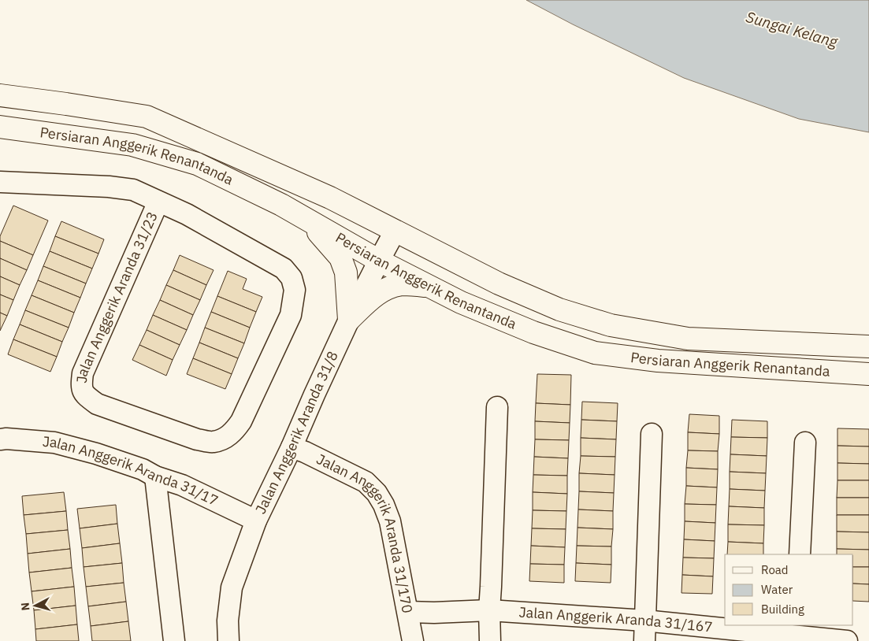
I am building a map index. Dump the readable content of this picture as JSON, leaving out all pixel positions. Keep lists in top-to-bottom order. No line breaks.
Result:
{"streets":{"main road":["Persiaran Anggerik Renantanda"],"street":["Jalan Anggerik Aranda 31/23","Jalan Anggerik Aranda 31/8","Jalan Anggerik Aranda 31/17","Jalan Anggerik Aranda 31/170","Jalan Anggerik Aranda 31/167"]},"crossings":[["Persiaran Anggerik Renantanda","Jalan Anggerik Aranda 31/8"],["Jalan Anggerik Aranda 31/8","Jalan Anggerik Aranda 31/17"],["Jalan Anggerik Aranda 31/8","Jalan Anggerik Aranda 31/170"],["Jalan Anggerik Aranda 31/170","Jalan Anggerik Aranda 31/167"]],"water":["Sungai Kelang"],"legend":["Road","Water","Building"],"north":"left"}
